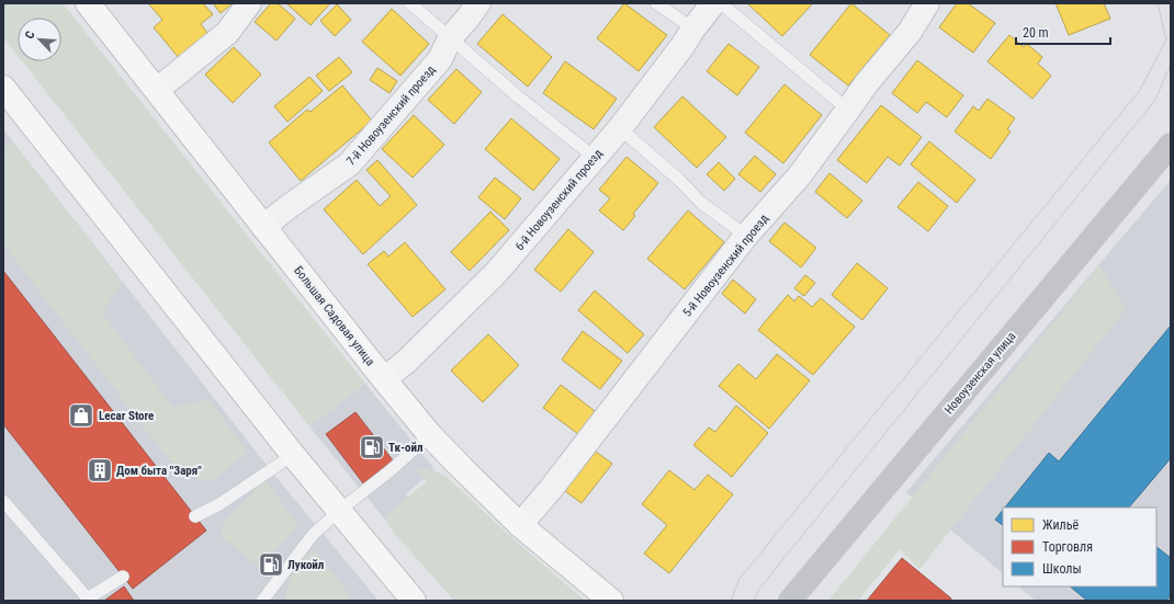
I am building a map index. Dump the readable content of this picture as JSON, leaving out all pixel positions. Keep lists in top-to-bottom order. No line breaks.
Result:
{"streets":{"main road":["Большая Садовая улица","Новоузенская улица"],"street":["7-й Новоузенский проезд","6-й Новоузенский проезд","5-й Новоузенский проезд"]},"crossings":[["7-й Новоузенский проезд","Большая Садовая улица"],["6-й Новоузенский проезд","Большая Садовая улица"],["5-й Новоузенский проезд","Большая Садовая улица"]],"places":{"shop":["Lecar Store"],"fuel station":["Тк-ойл","Лукойл"],"building":["Дом быта \"Заря\""]},"legend":["Жильё","Торговля","Школы"],"scale_bar":"20 m","north":"top left"}
